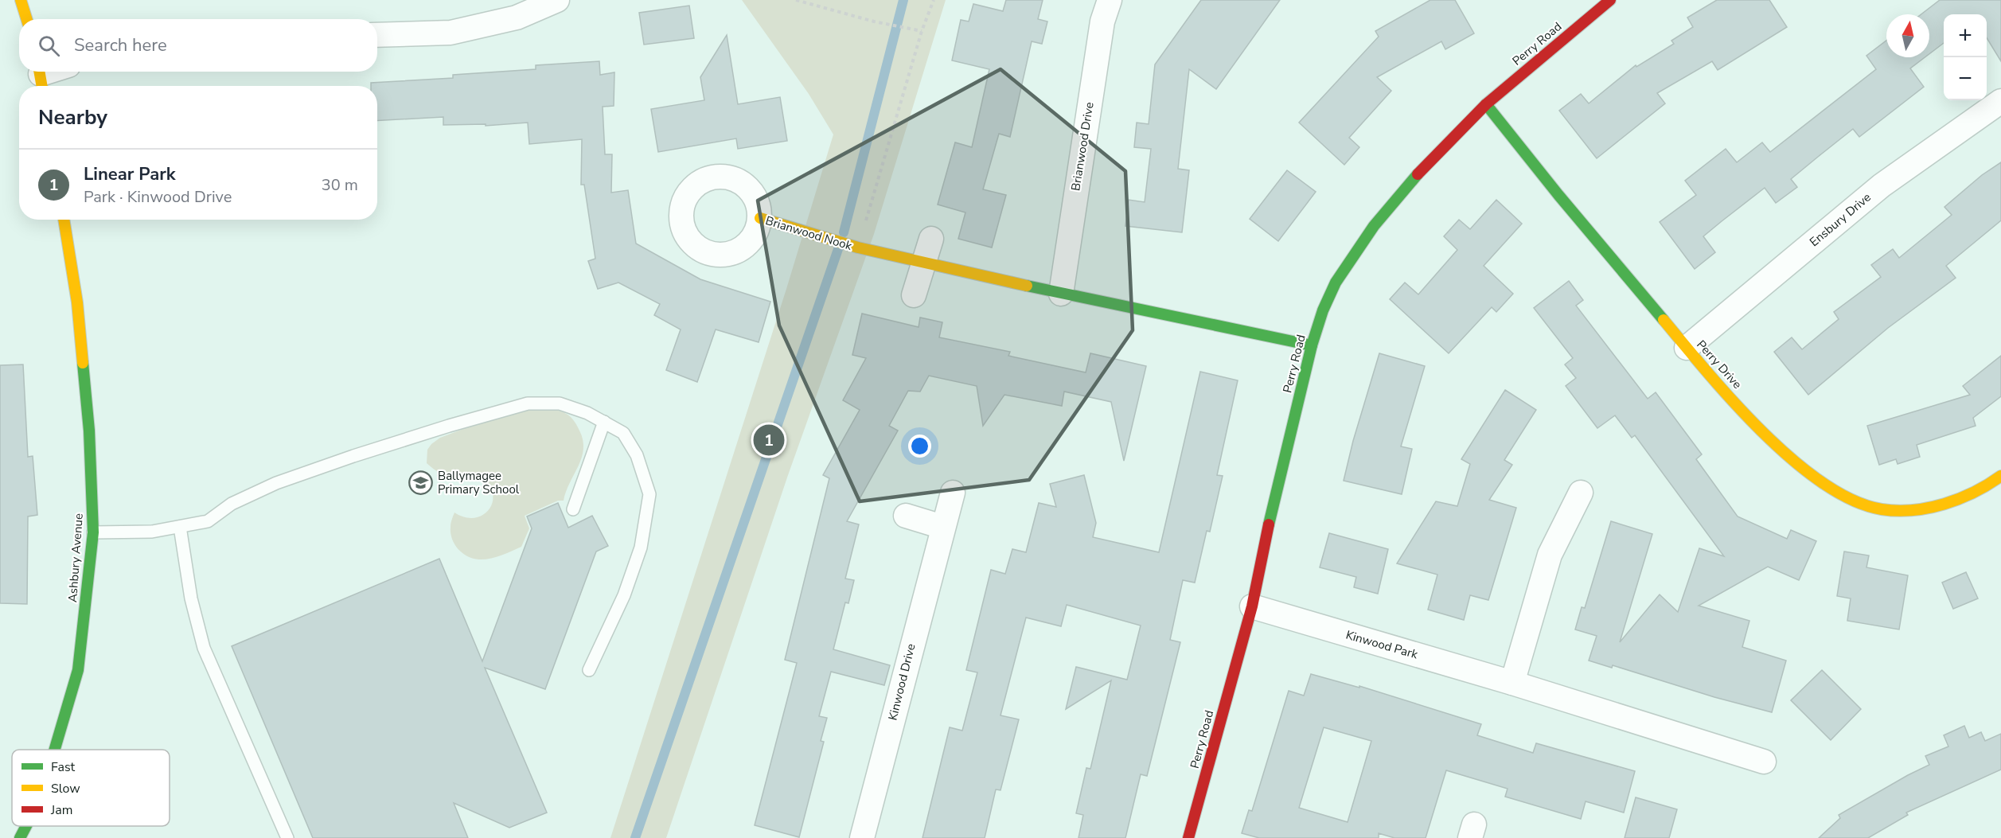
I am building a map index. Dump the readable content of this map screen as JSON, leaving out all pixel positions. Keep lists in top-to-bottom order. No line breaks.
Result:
{"streets":{"street":["Perry Road","Brianwood Drive","Ensbury Drive","Brianwood Nook","Perry Drive","Ashbury Avenue","Kinwood Park","Kinwood Drive"]},"crossings":[["Perry Road","Perry Drive"],["Perry Road","Kinwood Park"],["Ensbury Drive","Perry Drive"]],"places":{"school or university":["Ballymagee Primary School"]},"legend":["Fast","Slow","Jam"],"north":"top","page":{"map_buttons":["+","−"],"search":"Search here","heading":"Nearby","list":[{"mark":"1","name":"Linear Park","note":"Park · Kinwood Drive","value":"30 m"}],"pins":"1"}}
